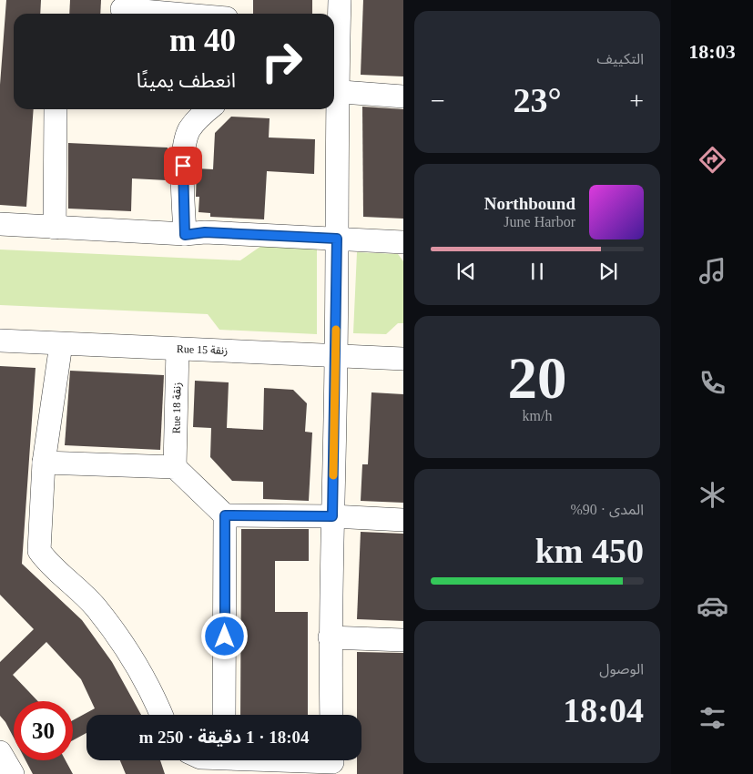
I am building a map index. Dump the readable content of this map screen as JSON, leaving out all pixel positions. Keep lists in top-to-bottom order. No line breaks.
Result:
{"streets":{"street":["Rue 15 زنقة","Rue 18 زنقة"]},"crossings":[["Rue 15 زنقة","Rue 18 زنقة"]],"page":{"tabs":"18:03","tile":["التكييف",["20","km/h"],["المدى · 90%","450 km"],["الوصول","18:04"]],"turn":["40 m","انعطف يمينًا"],"heat":["−","23°","+"],"song":["Northbound","June Harbor"],"limit":"30","trip":"18:04 · 1 دقيقة · 250 m"}}
